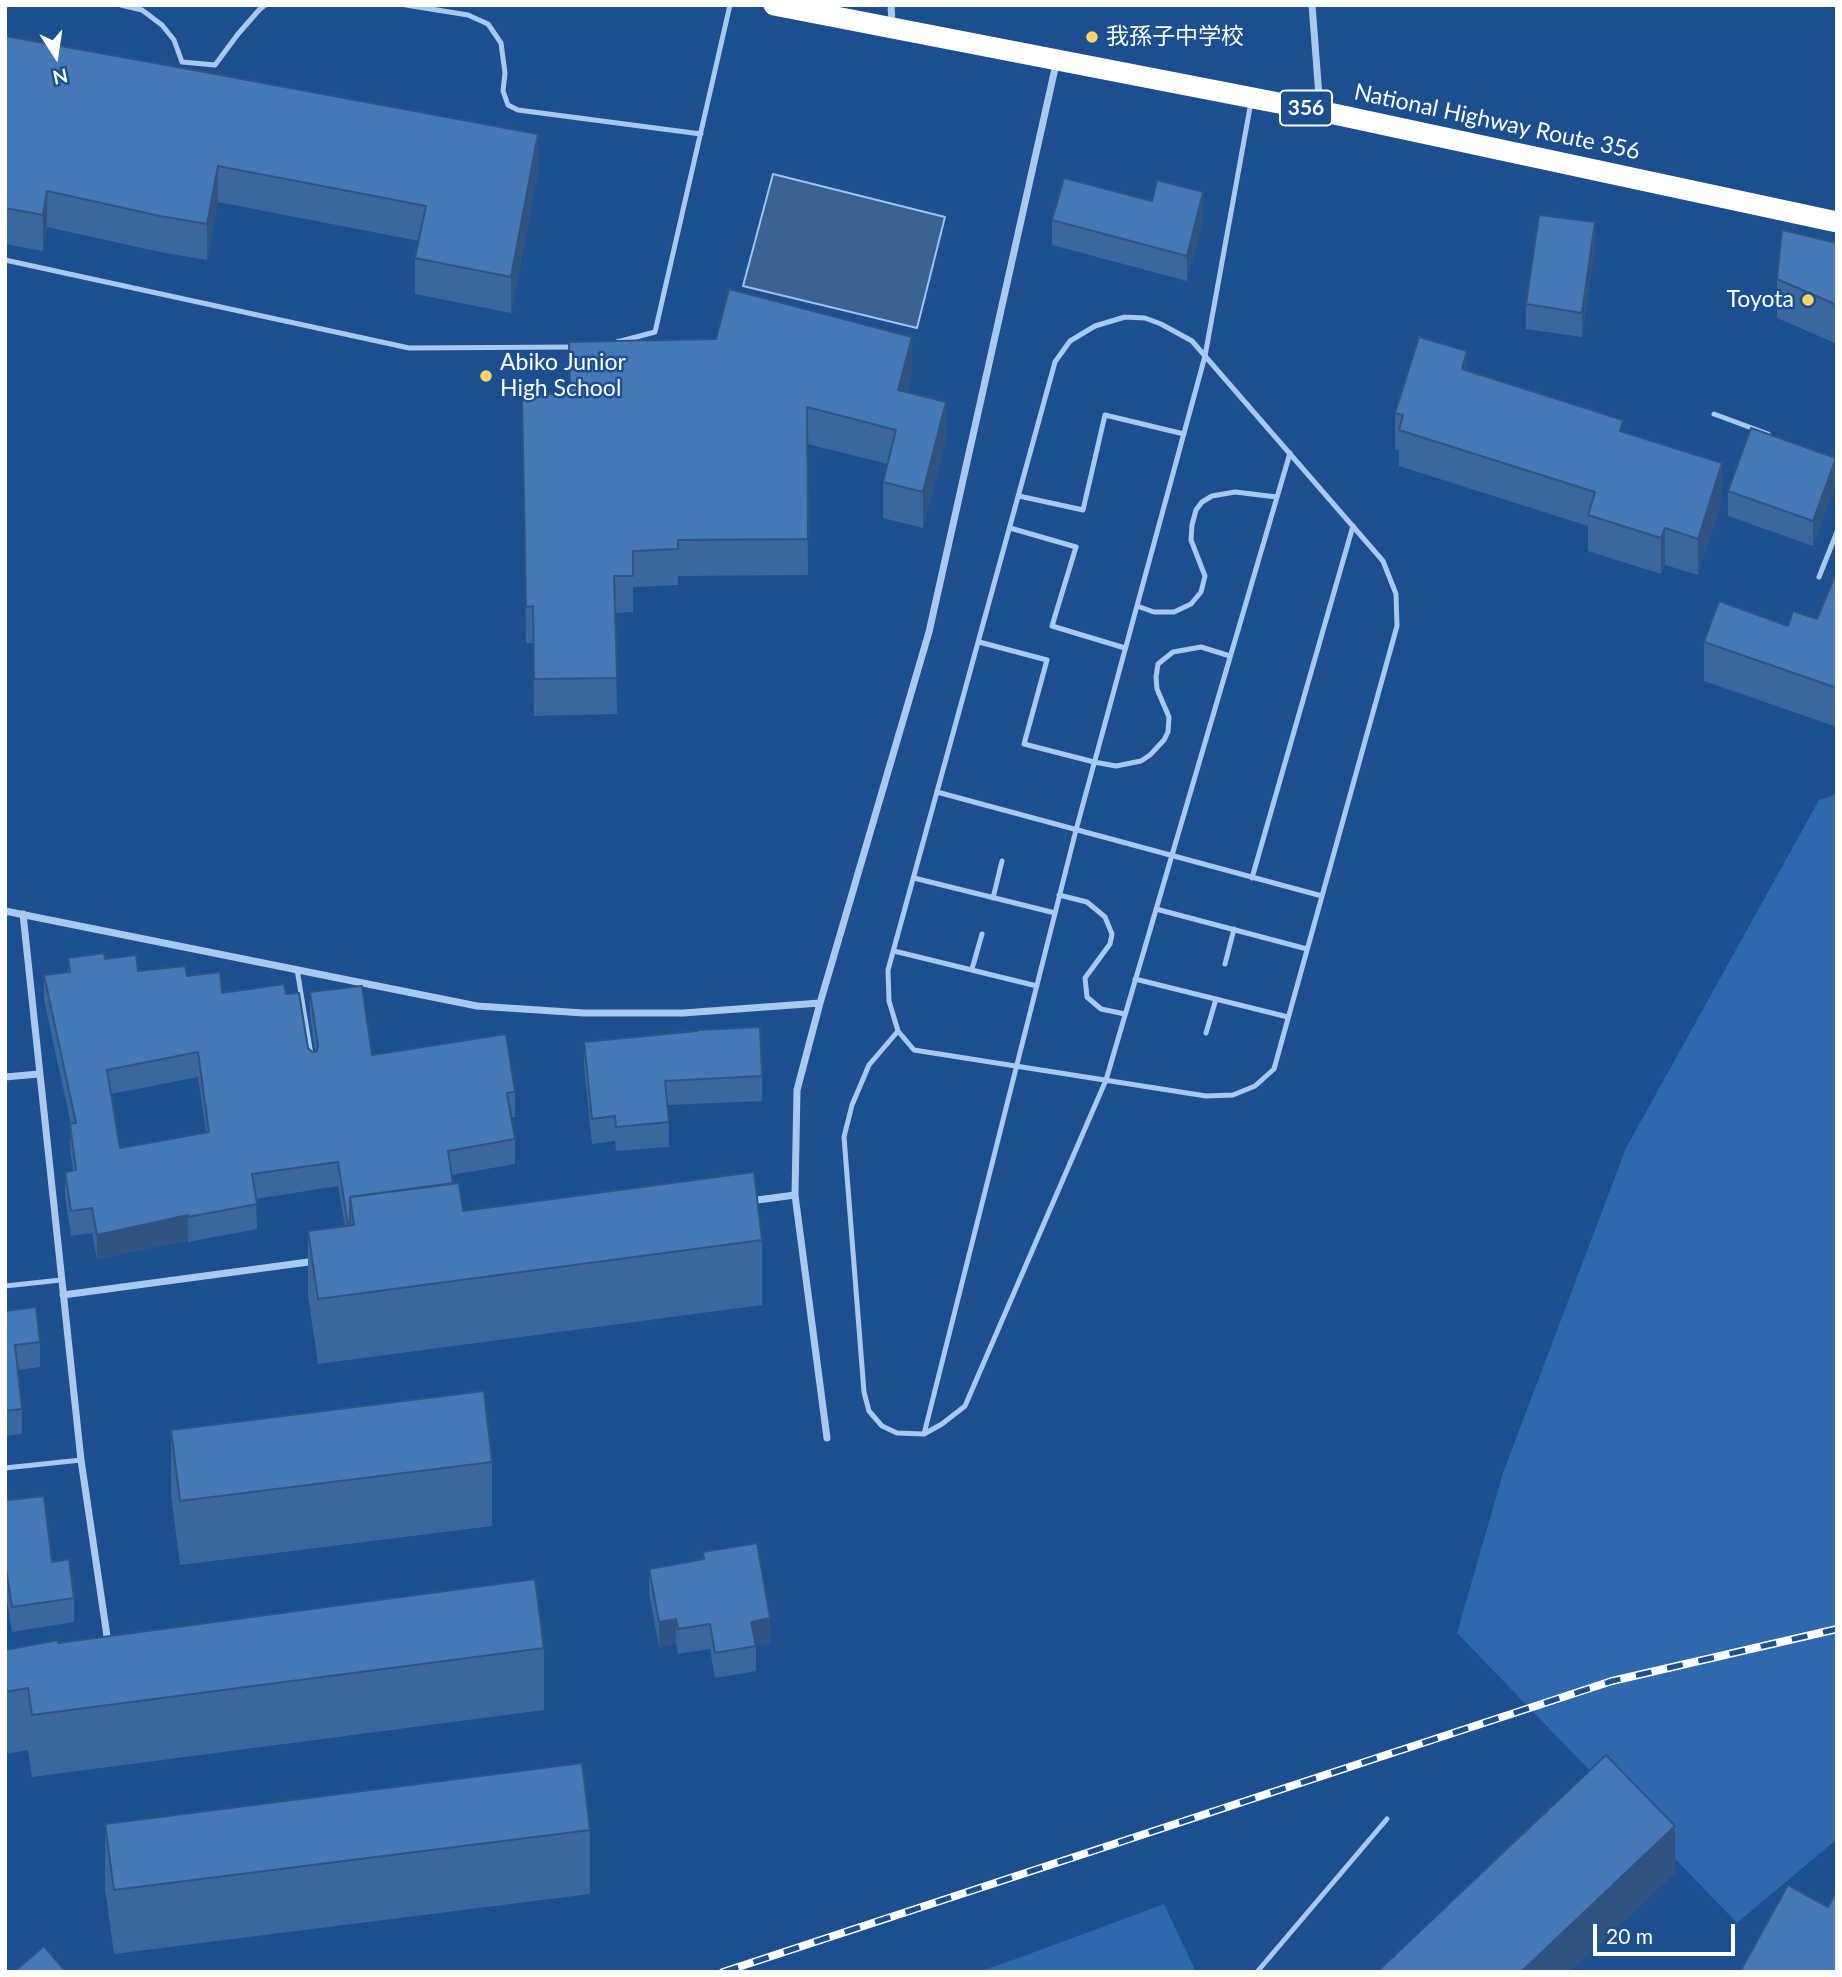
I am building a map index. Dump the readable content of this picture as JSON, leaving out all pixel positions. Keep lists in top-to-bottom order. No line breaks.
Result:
{"streets":{"highway":["356","National Highway Route 356"]},"places":["我孫子中学校","Toyota","Abiko Junior High School"],"scale_bar":"20 m","north":"bottom"}
